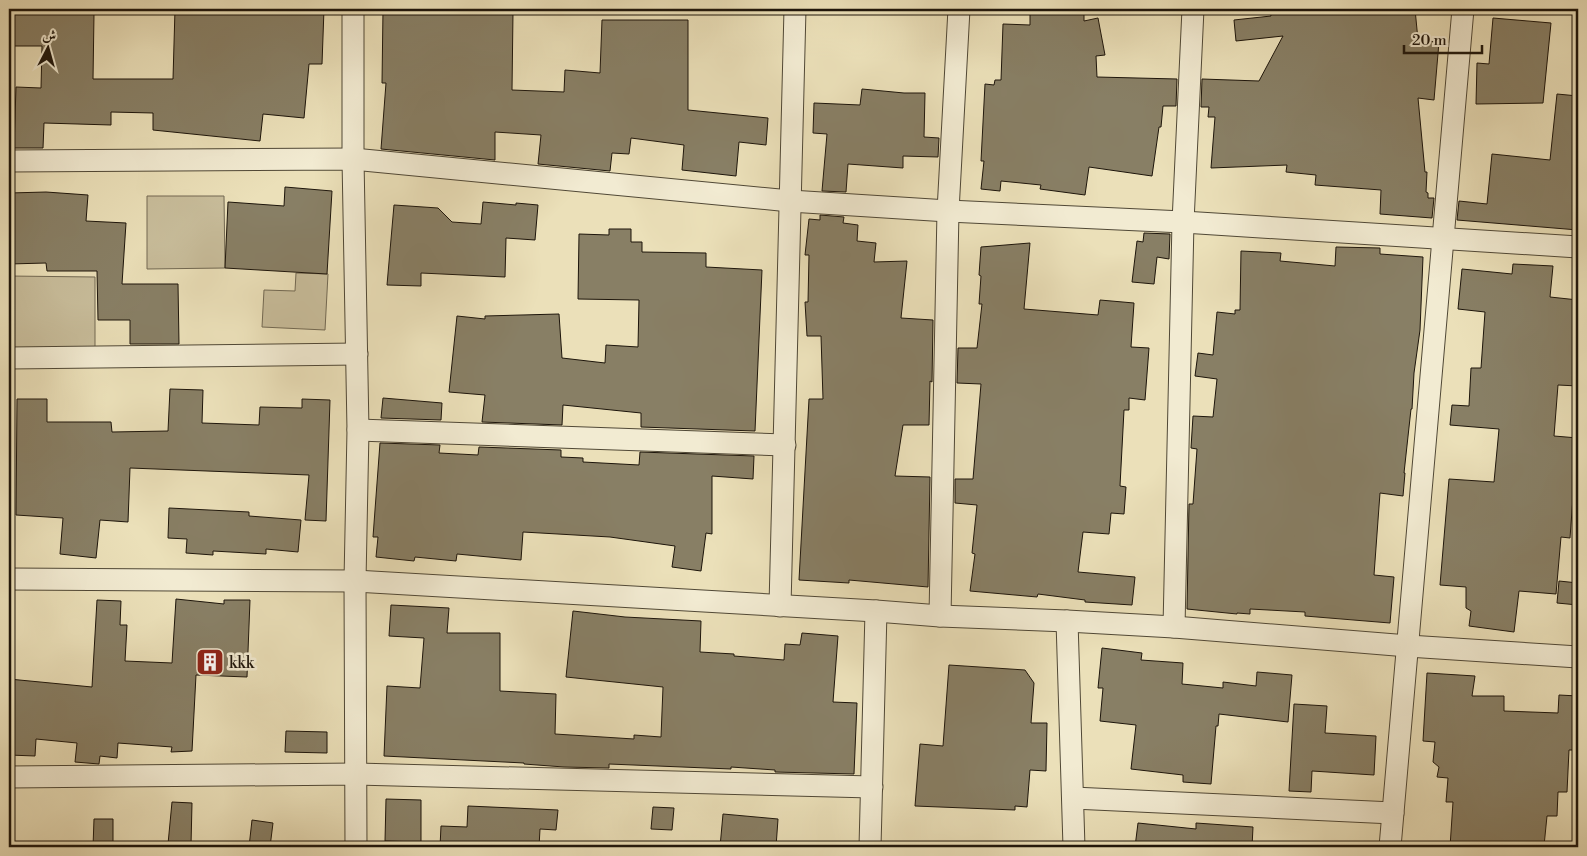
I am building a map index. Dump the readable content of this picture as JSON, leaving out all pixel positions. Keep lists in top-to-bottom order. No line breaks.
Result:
{"places":{"building":["kkk"]},"scale_bar":"20 m","north":"top"}
